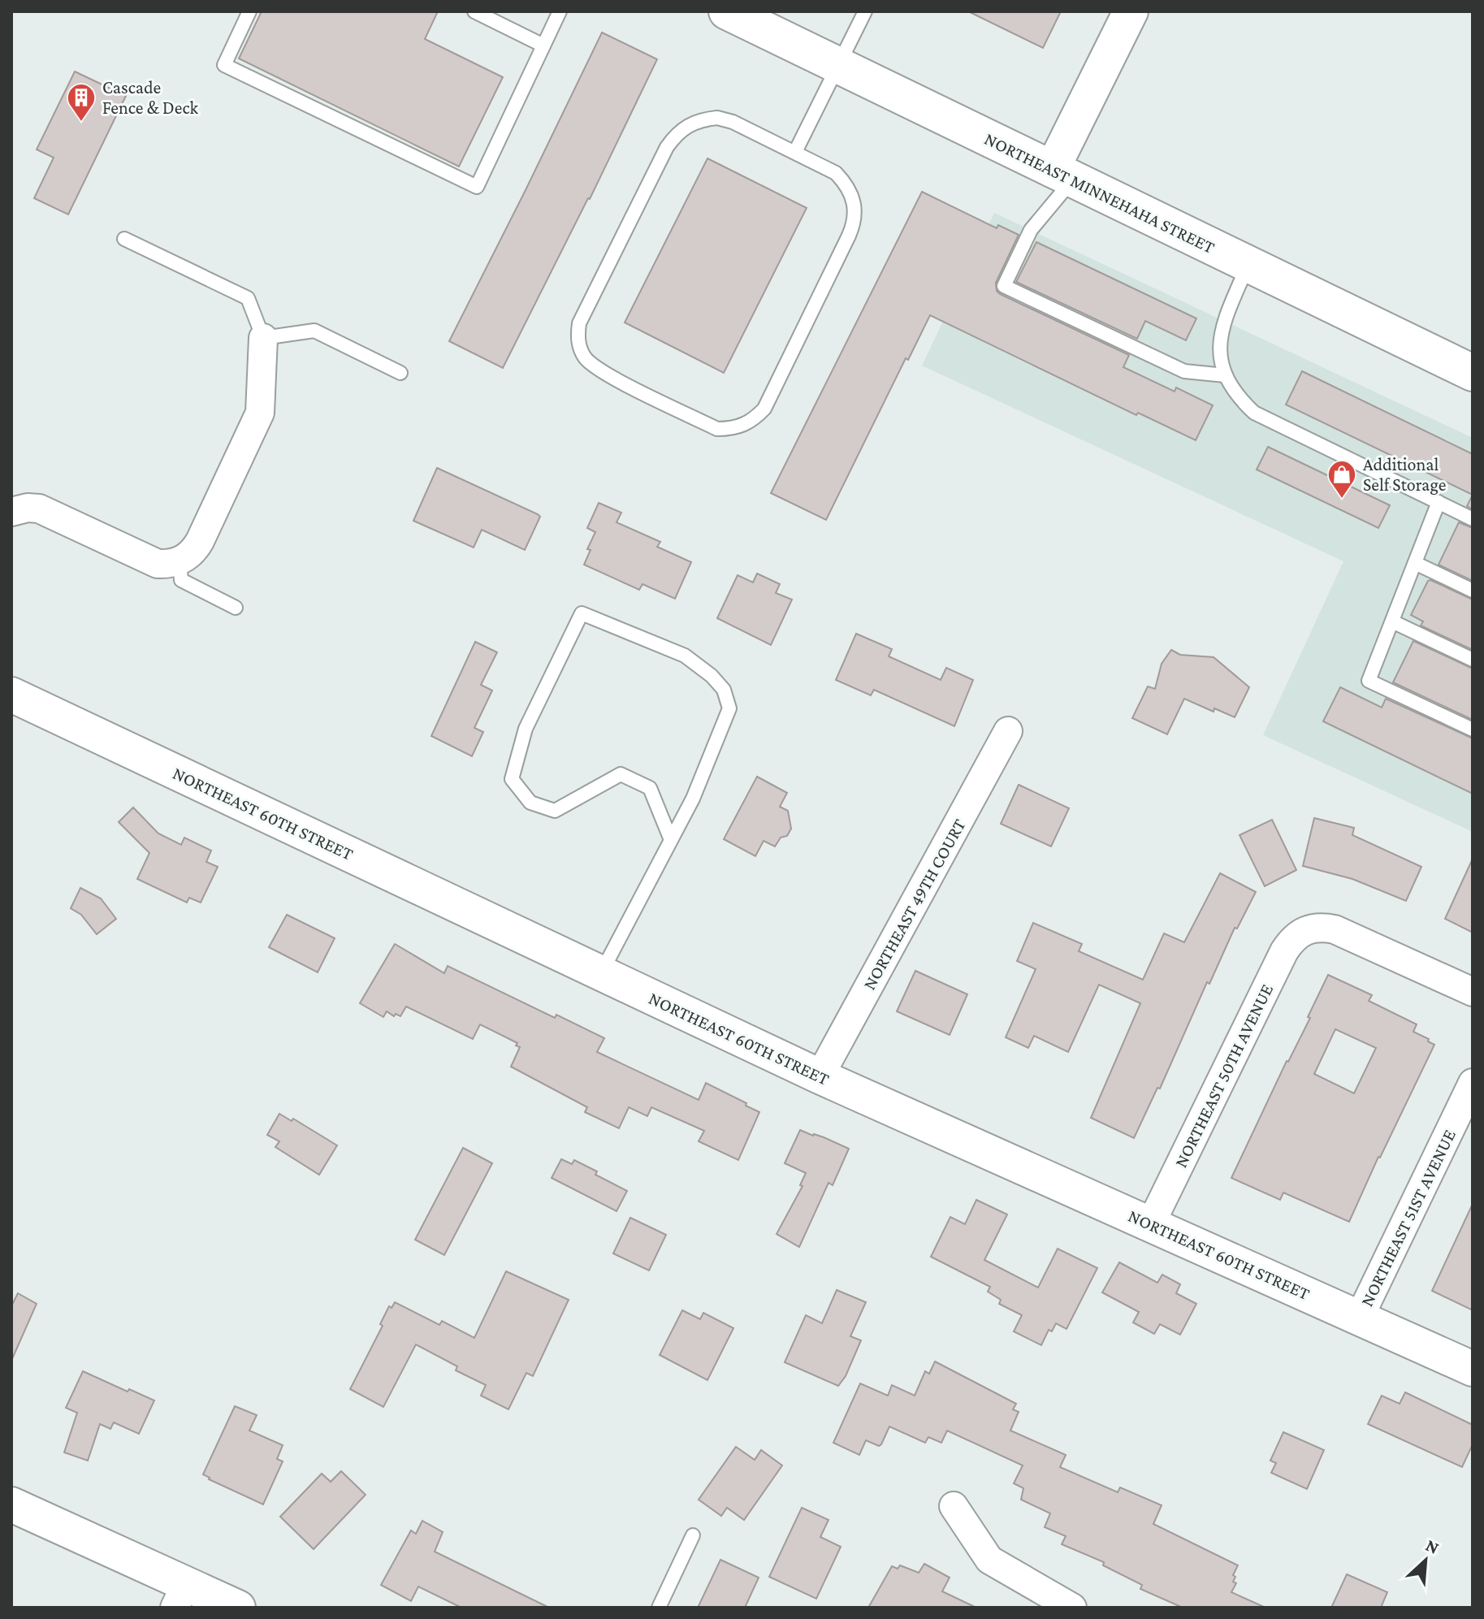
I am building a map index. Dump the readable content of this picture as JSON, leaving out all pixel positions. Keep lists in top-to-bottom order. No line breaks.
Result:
{"streets":{"main road":["NORTHEAST MINNEHAHA STREET"],"street":["NORTHEAST 60TH STREET","NORTHEAST 49TH COURT","NORTHEAST 50TH AVENUE","NORTHEAST 51ST AVENUE"]},"crossings":[["NORTHEAST 60TH STREET","NORTHEAST 49TH COURT"],["NORTHEAST 60TH STREET","NORTHEAST 50TH AVENUE"],["NORTHEAST 60TH STREET","NORTHEAST 51ST AVENUE"]],"places":{"building":["Cascade Fence & Deck"],"shop":["Additional Self Storage"]},"north":"top right"}
